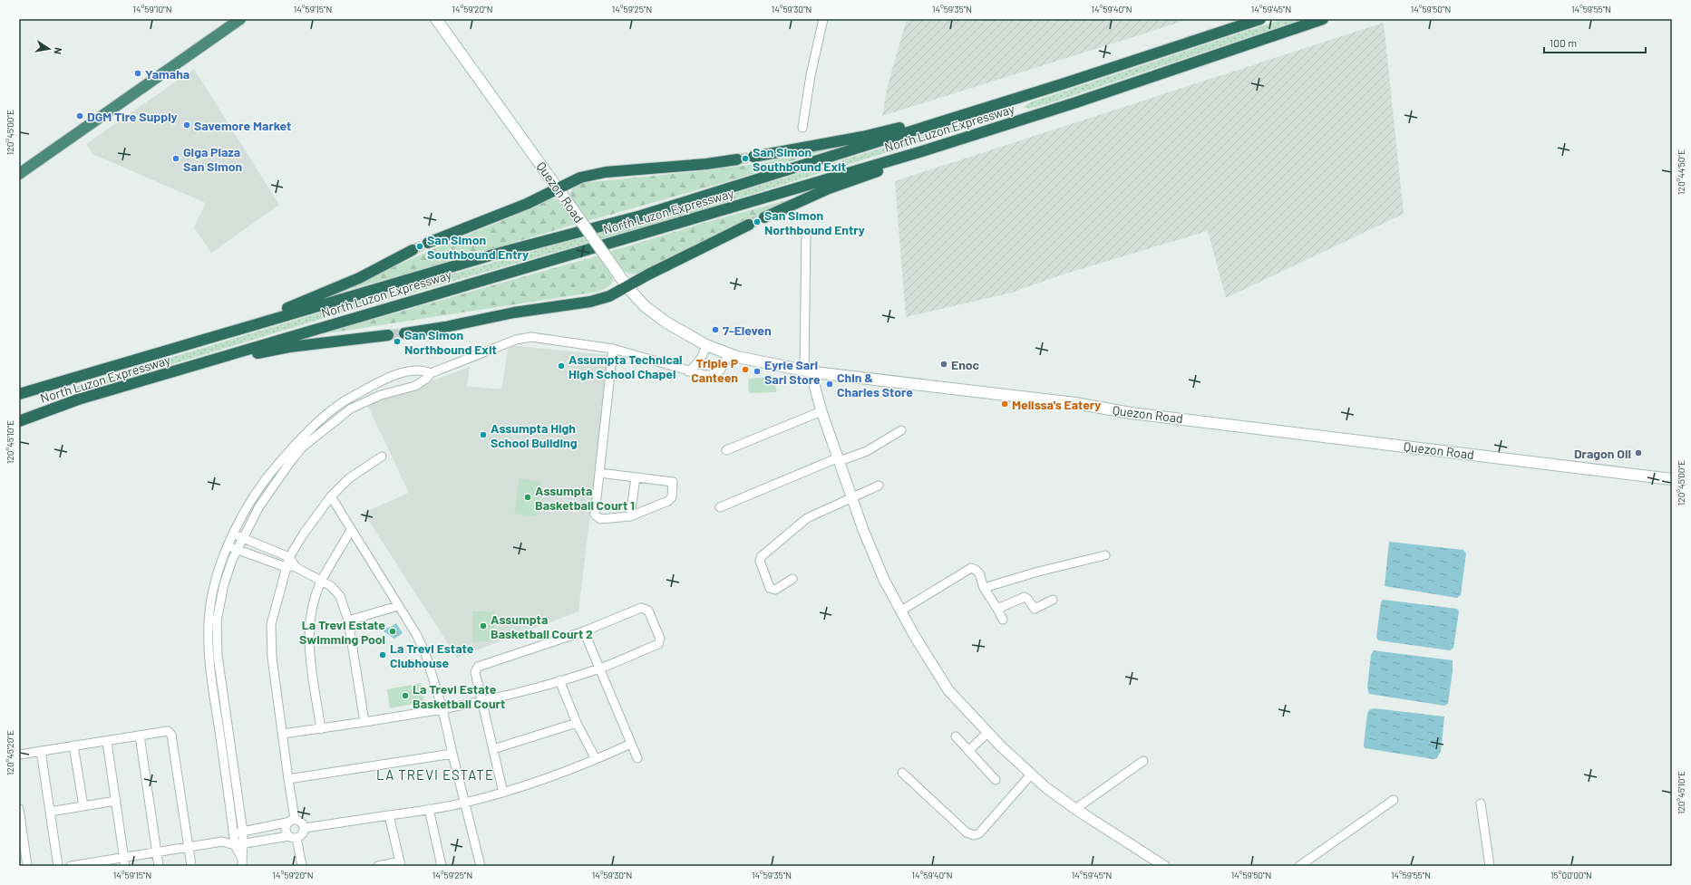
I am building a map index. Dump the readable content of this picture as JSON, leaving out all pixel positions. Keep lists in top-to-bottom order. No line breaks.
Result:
{"streets":{"highway":["North Luzon Expressway"],"main road":["Quezon Road"]},"districts":["LA TREVI ESTATE"],"places":["Yamaha","DGM Tire Supply","Savemore Market","Giga Plaza San Simon","San Simon Southbound Exit","San Simon Northbound Entry","San Simon Southbound Entry","7-Eleven","San Simon Northbound Exit","Enoc","Assumpta Technical High School Chapel","Triple P Canteen","Eyrie Sari Sari Store","Chin & Charles Store","Melissa's Eatery","Assumpta High School Building","Dragon Oil","Assumpta Basketball Court 1","Assumpta Basketball Court 2","La Trevi Estate Swimming Pool","La Trevi Estate Clubhouse","La Trevi Estate Basketball Court"],"scale_bar":"100 m","north":"right","coordinates":["14°59'10\"N","14°59'15\"N","14°59'20\"N","14°59'25\"N","14°59'30\"N","14°59'35\"N","14°59'40\"N","14°59'45\"N","14°59'50\"N","14°59'55\"N","120°45'00\"E","120°44'50\"E","120°45'10\"E","120°45'20\"E","15°00'00\"N"]}
